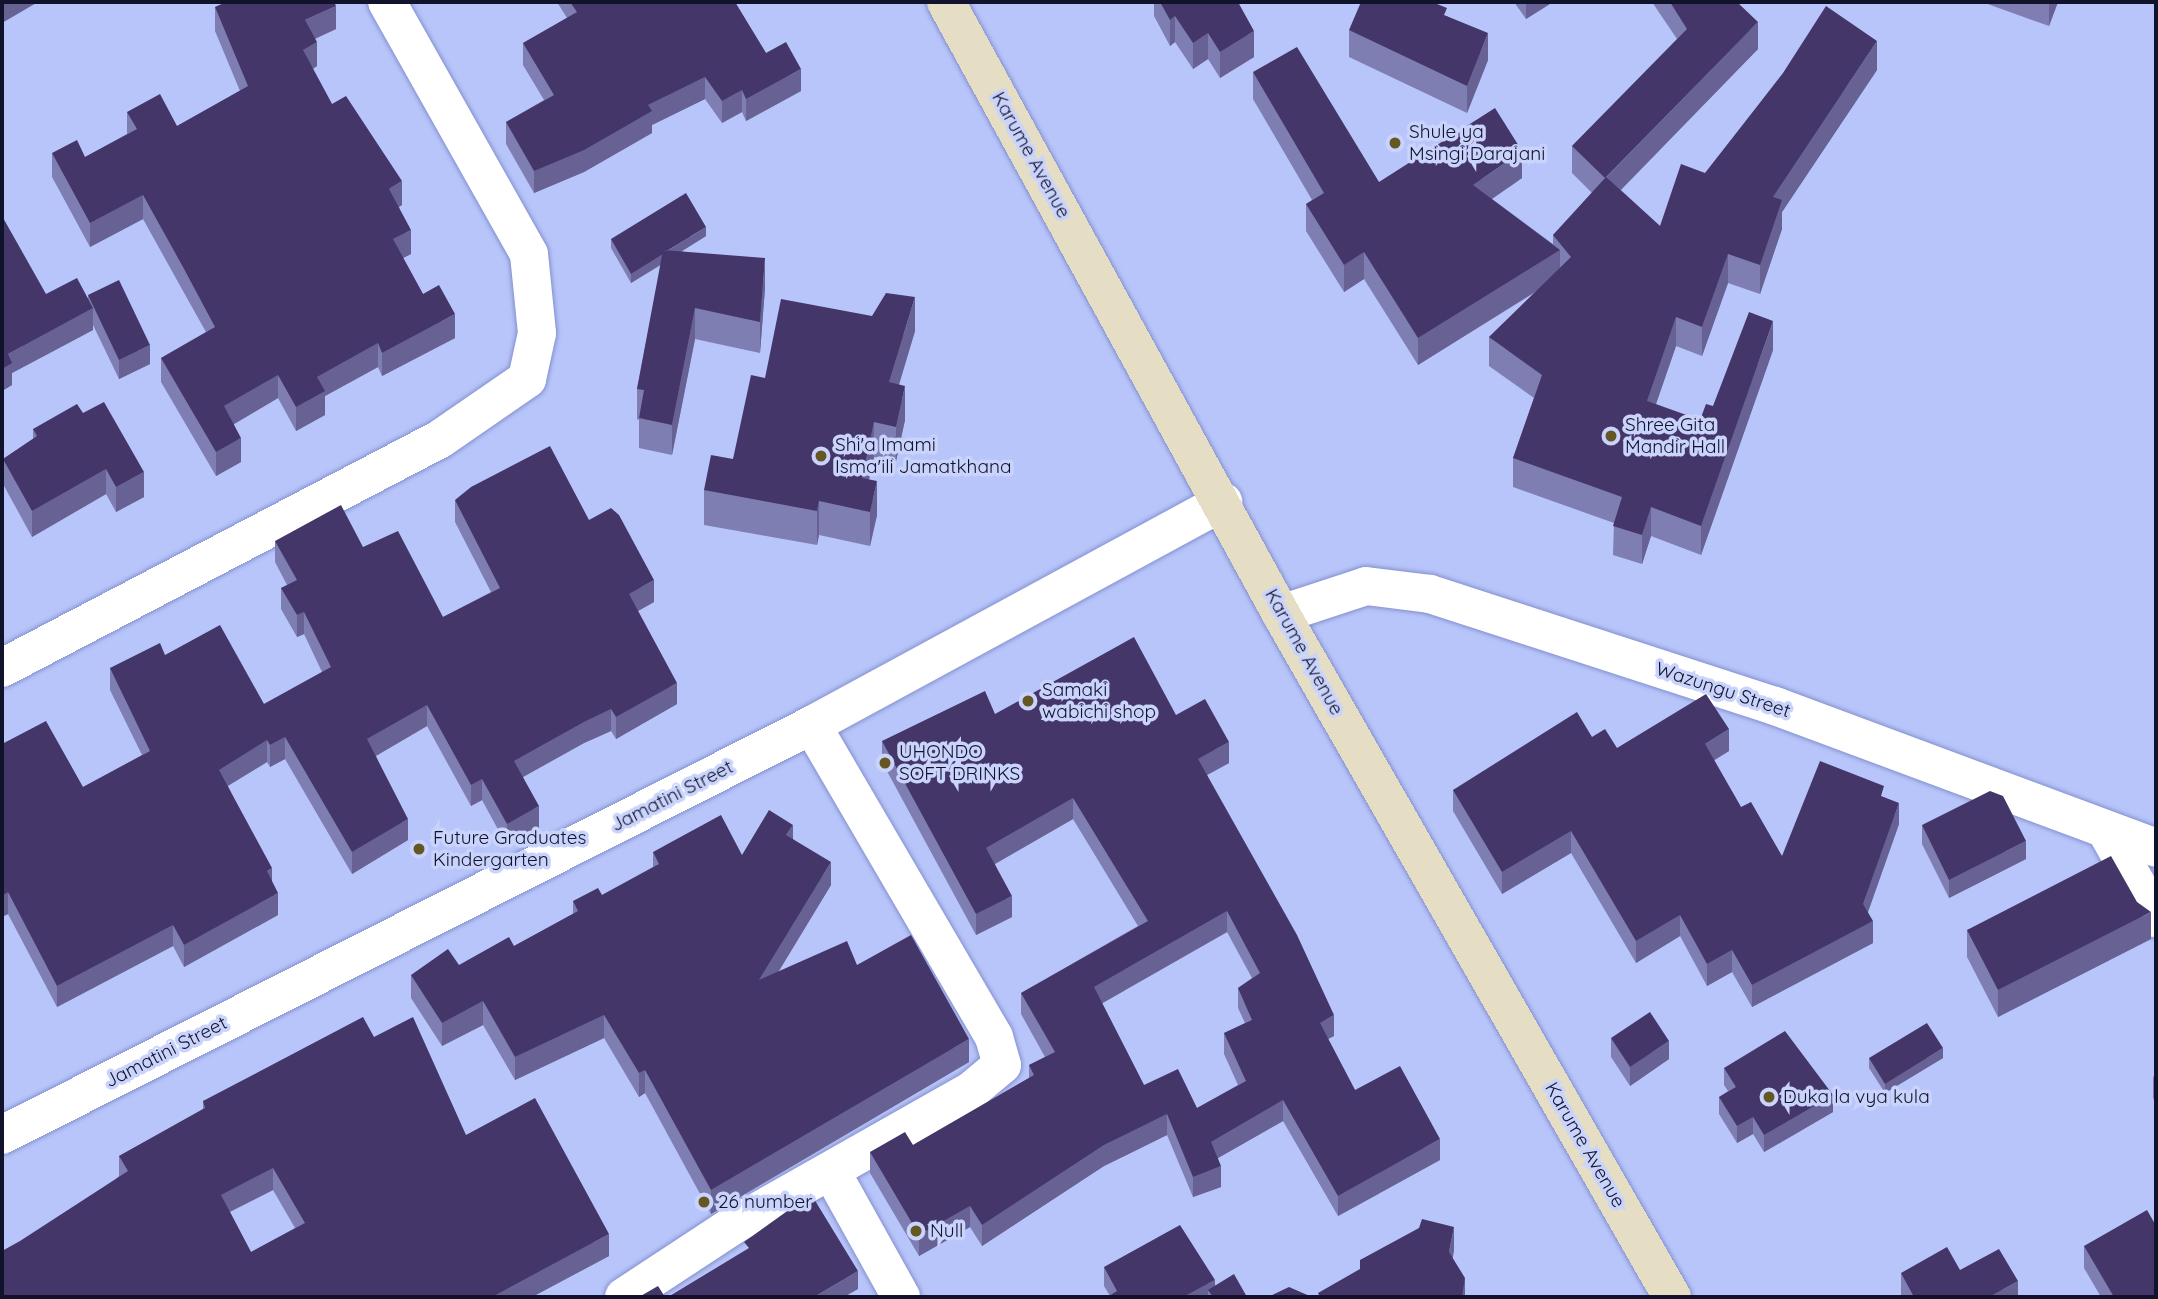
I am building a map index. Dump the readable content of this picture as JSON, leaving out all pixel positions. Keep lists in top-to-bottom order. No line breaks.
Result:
{"streets":{"main road":["Karume Avenue"],"street":["Wazungu Street","Jamatini Street"]},"crossings":[["Karume Avenue","Wazungu Street"],["Karume Avenue","Jamatini Street"]],"places":["Shule ya Msingi Darajani","Shree Gita Mandir Hall","Shi'a Imami Isma'ili Jamatkhana","Samaki wabichi shop","UHONDO SOFT DRINKS","Future Graduates Kindergarten","Duka la vya kula","26 number","Null"]}
